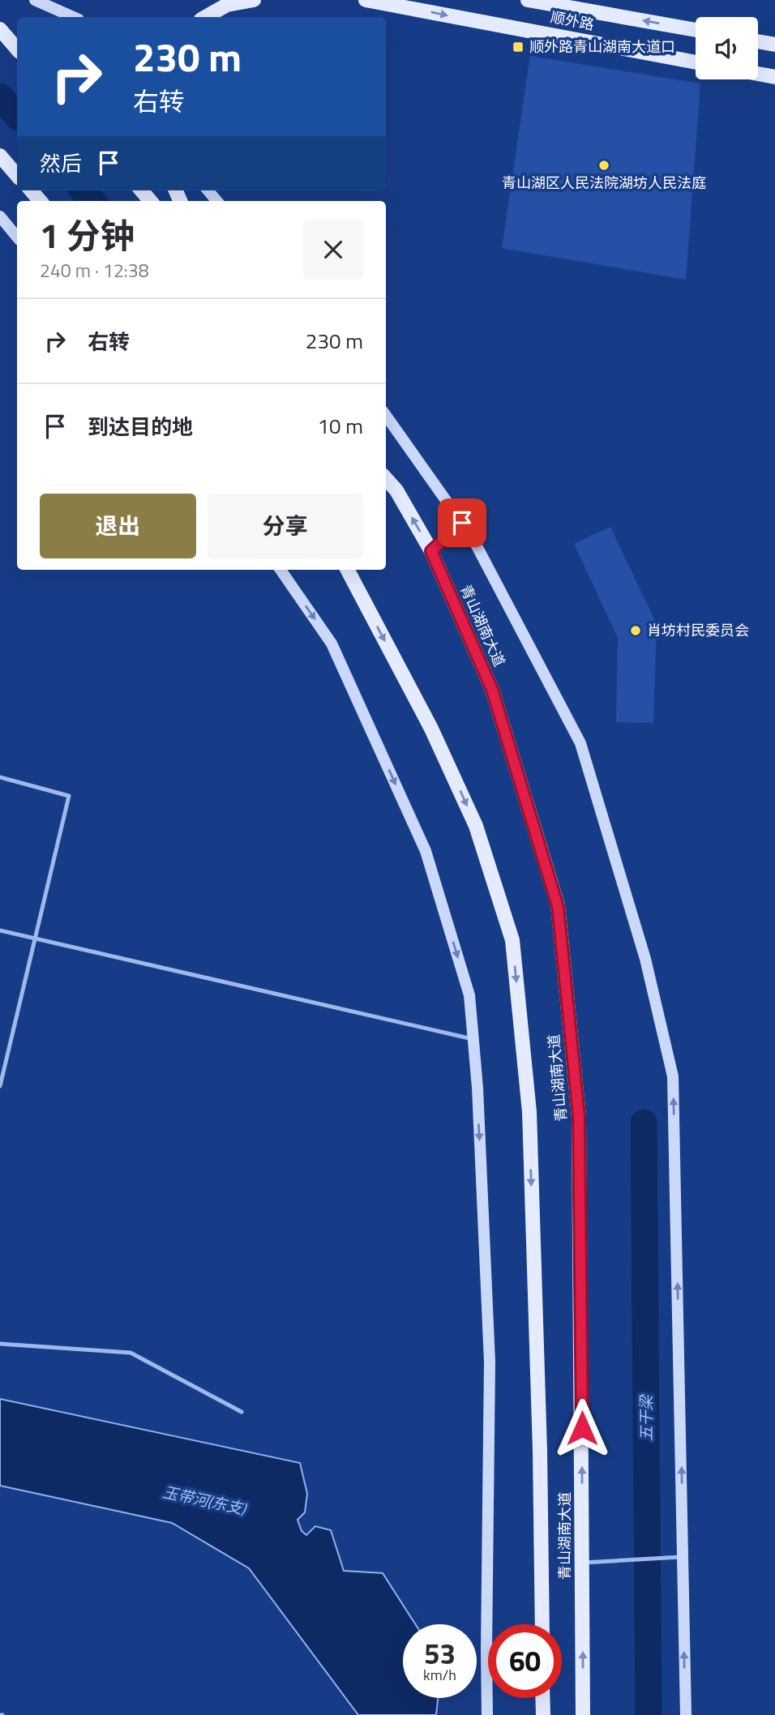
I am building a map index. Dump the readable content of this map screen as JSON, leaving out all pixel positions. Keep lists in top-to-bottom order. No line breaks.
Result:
{"streets":{"main road":["顺外路","青山湖南大道"]},"water":["五干梁","玉带河(东支)"],"places":{"transit":["顺外路青山湖南大道口"],"other":["青山湖区人民法院湖坊人民法庭","肖坊村民委员会"]},"page":{"turn":["230 m","右转"],"then":"然后","heading":["1 分钟","240 m · 12:38"],"list":[{"name":"右转","value":"230 m"},{"name":"到达目的地","value":"10 m"}],"buttons":["退出","分享"],"speed":"53 km/h","limit":"60"}}
